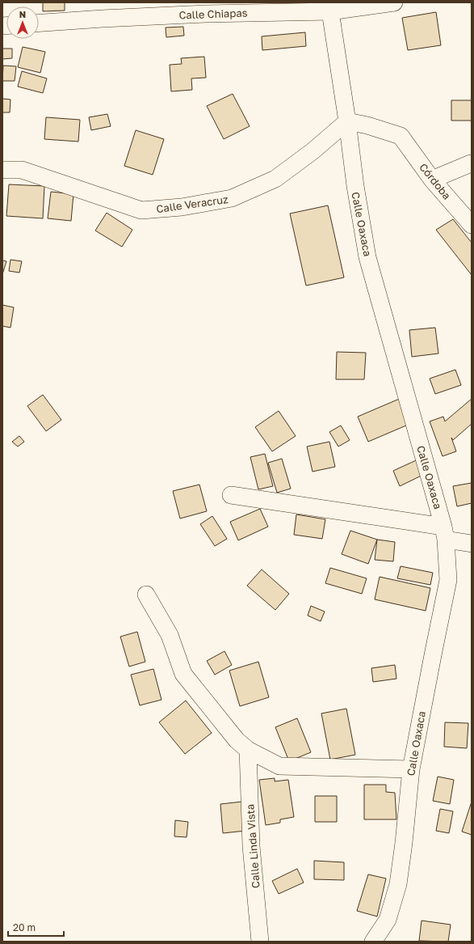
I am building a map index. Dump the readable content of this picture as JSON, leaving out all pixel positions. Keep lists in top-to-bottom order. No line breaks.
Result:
{"streets":{"street":["Calle Chiapas","Córdoba","Calle Veracruz","Calle Oaxaca","Calle Linda Vista"]},"crossings":[["Calle Chiapas","Calle Oaxaca"],["Córdoba","Calle Veracruz"],["Córdoba","Calle Oaxaca"],["Calle Veracruz","Calle Oaxaca"]],"scale_bar":"20 m","north":"top"}
